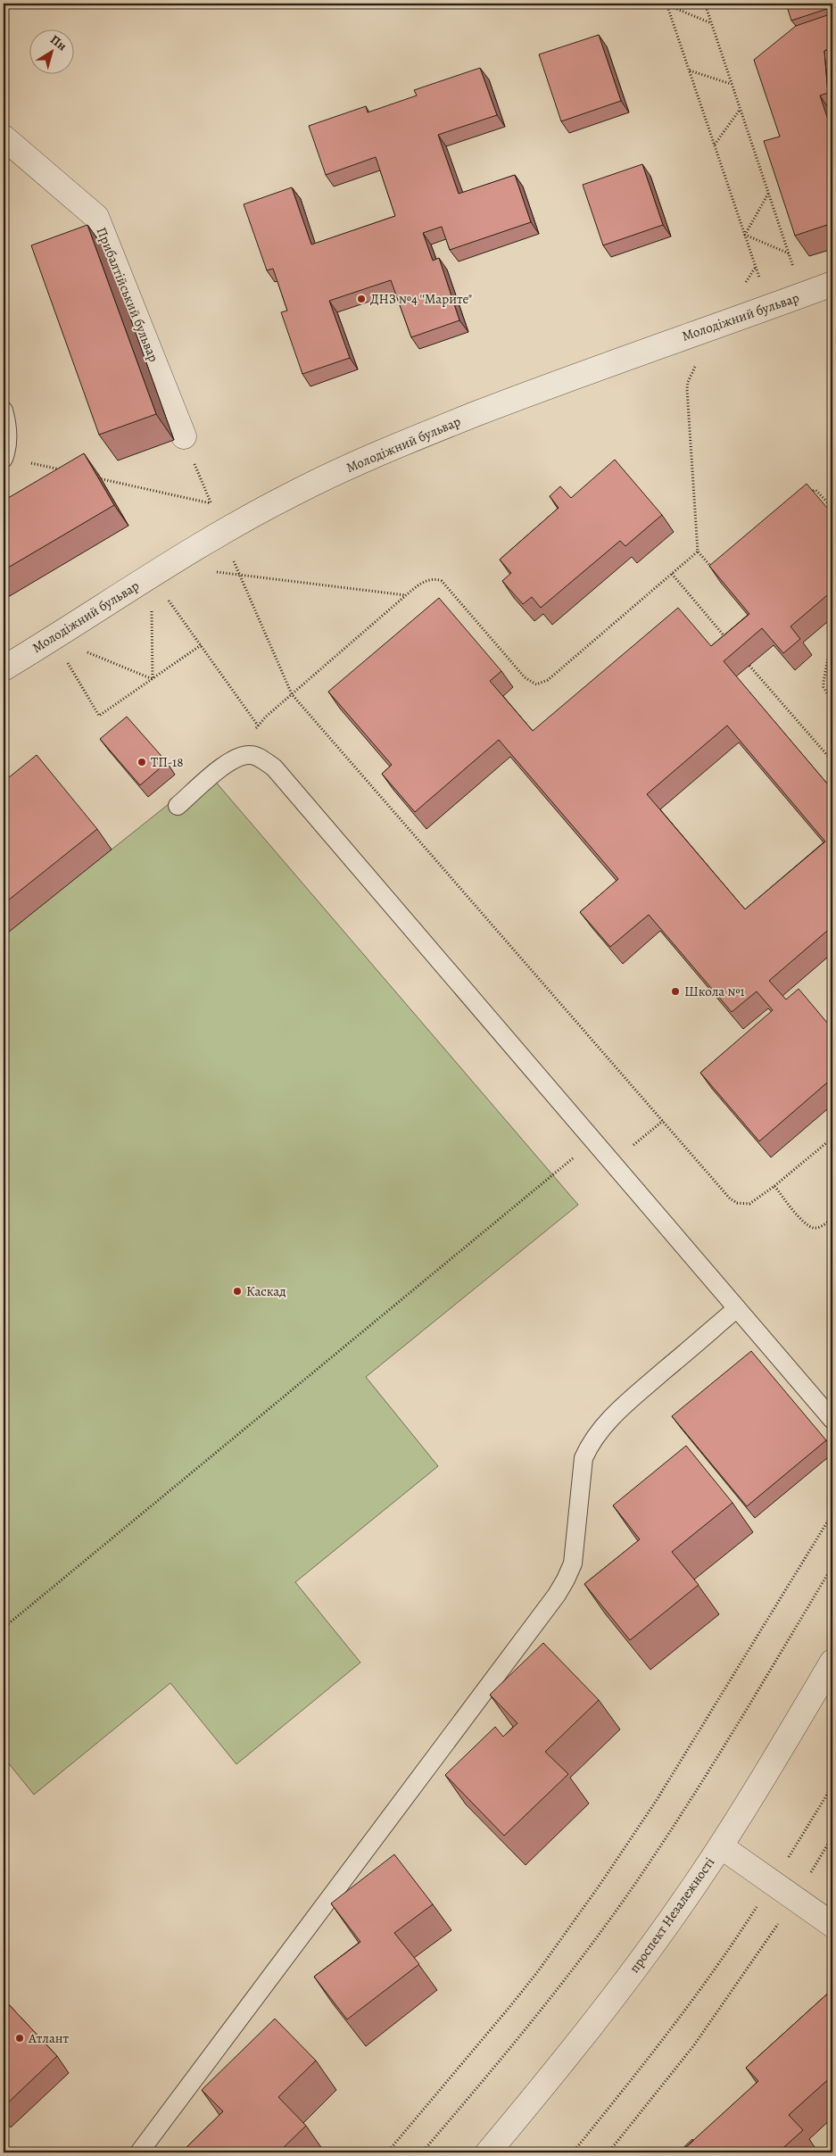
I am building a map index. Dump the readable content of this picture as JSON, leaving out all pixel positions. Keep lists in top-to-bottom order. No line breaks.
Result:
{"streets":{"street":["Прибалтійський бульвар","Молодіжний бульвар","проспект Незалежності"]},"places":["ДНЗ №4 ''Марите\"","ТП-18","Школа №1","Каскад","Атлант"],"north":"top right"}
